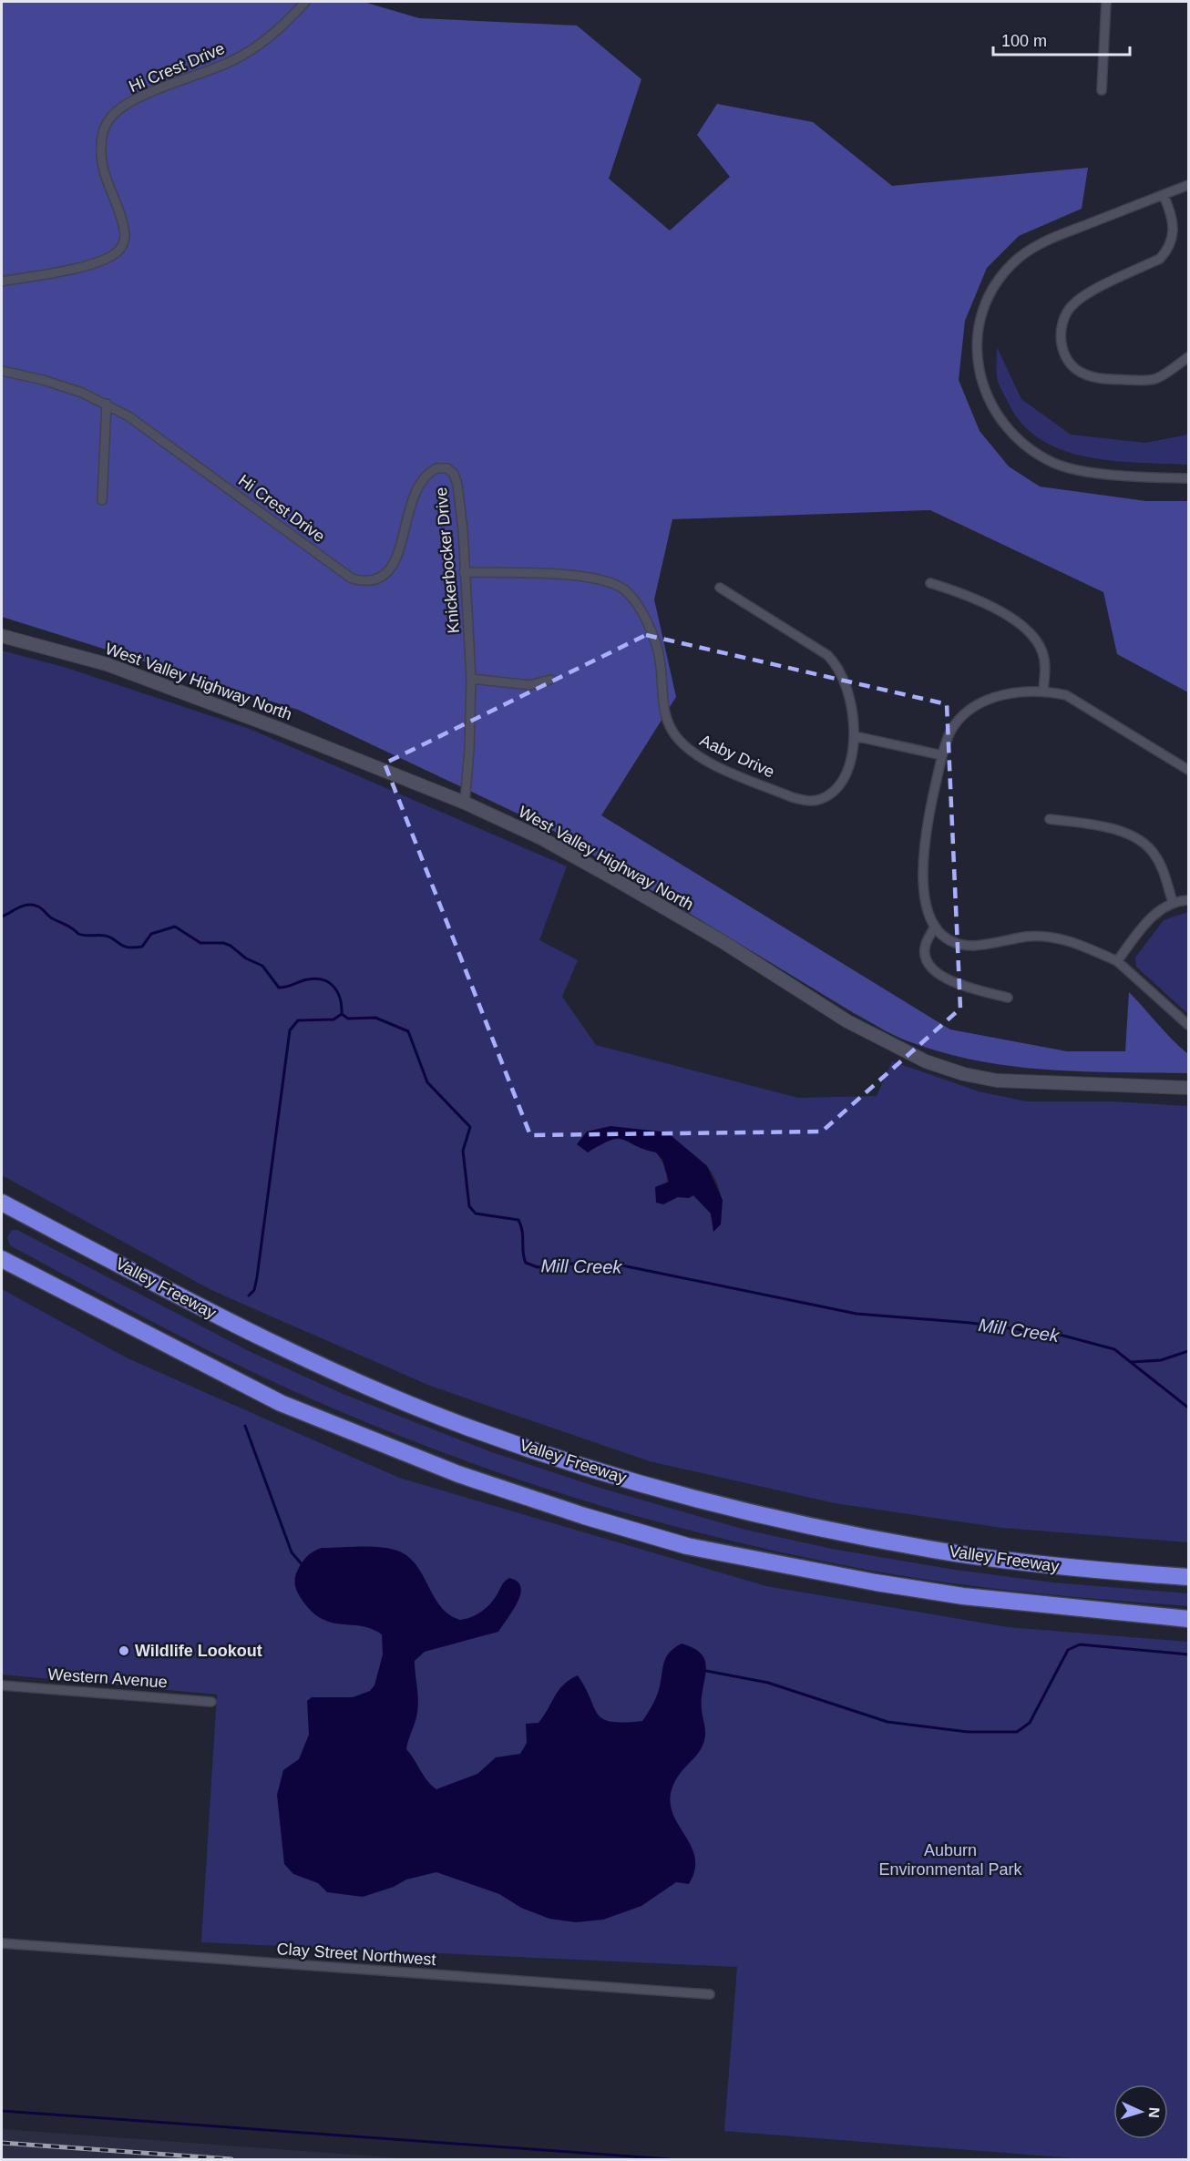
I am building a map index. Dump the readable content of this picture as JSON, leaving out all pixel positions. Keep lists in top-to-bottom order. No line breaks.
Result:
{"streets":{"highway":["Valley Freeway"],"main road":["West Valley Highway North"],"street":["Hi Crest Drive","Knickerbocker Drive","Aaby Drive","Western Avenue","Clay Street Northwest"]},"crossings":[["Hi Crest Drive","Knickerbocker Drive"],["Knickerbocker Drive","West Valley Highway North"],["Knickerbocker Drive","Aaby Drive"]],"water":["Mill Creek"],"parks":["Auburn Environmental Park"],"places":["Wildlife Lookout"],"scale_bar":"100 m","north":"right"}
